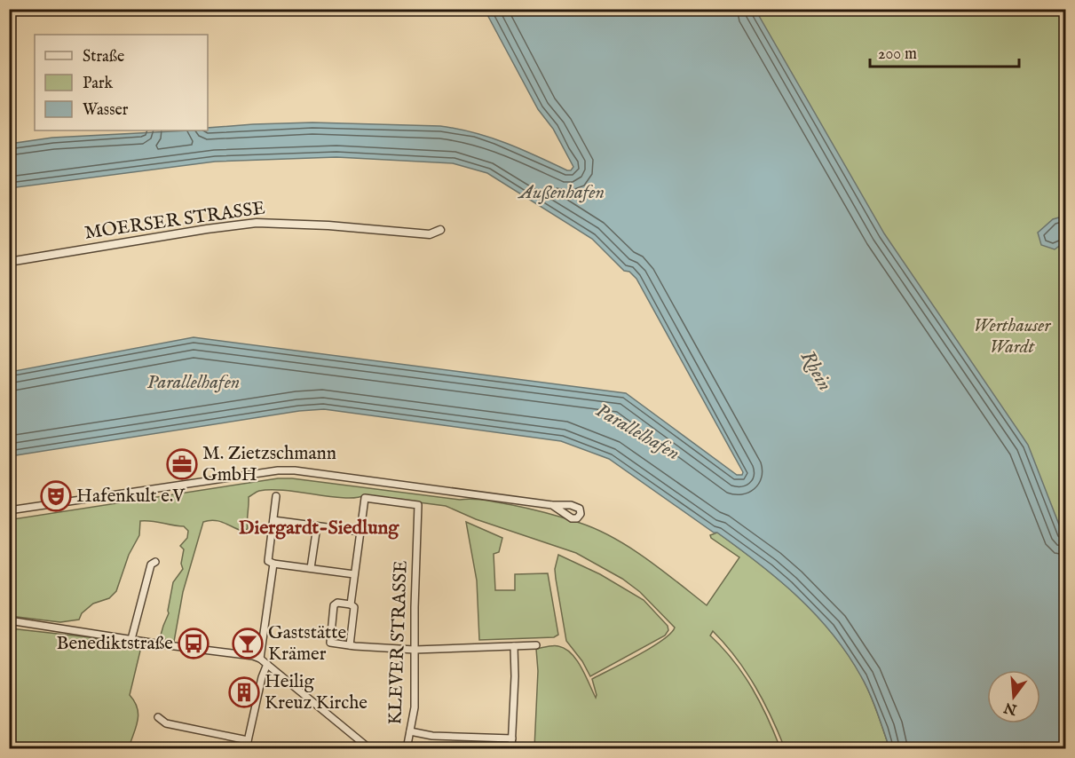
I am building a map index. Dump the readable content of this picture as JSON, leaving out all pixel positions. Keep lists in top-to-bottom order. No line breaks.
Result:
{"streets":{"street":["MOERSER STRASSE","KLEVER STRASSE"]},"districts":["Diergardt-Siedlung"],"water":["Außenhafen","Rhein","Parallelhafen"],"parks":["Werthauser Wardt"],"places":{"office":["M. Zietzschmann GmbH"],"theatre":["Hafenkult e.V"],"bus stop":["Benediktstraße"],"bar":["Gaststätte Krämer"],"building":["Heilig Kreuz Kirche"]},"legend":["Straße","Park","Wasser"],"scale_bar":"200 m","north":"bottom"}
